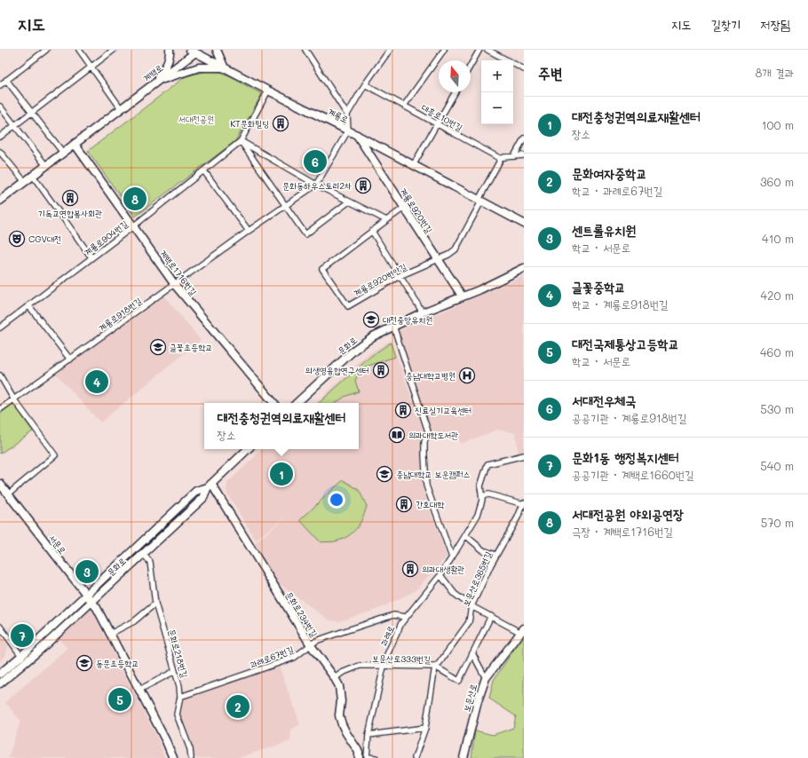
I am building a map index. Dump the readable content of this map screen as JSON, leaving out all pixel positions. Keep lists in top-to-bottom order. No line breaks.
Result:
{"streets":{"main road":["계백로","계룡로","계룡로920번길","계백로1716번길","문화로","서문로","문화로234번길","보문산로"],"street":["대흥로10번길","계룡로904번길","계룡로920번안길","계룡로918번길","보문산로365번길","과례로","문화로218번길","과례로67번길","보문산로333번길"]},"crossings":[["계백로","계룡로"],["계백로","계백로1716번길"],["계룡로","계룡로920번길"],["계룡로","계룡로904번길"],["계룡로","계룡로920번안길"],["계룡로","계룡로918번길"],["계룡로920번길","계룡로920번안길"],["계룡로920번길","문화로"],["계룡로904번길","계백로1716번길"],["계백로1716번길","계룡로918번길"],["문화로","서문로"],["문화로","문화로234번길"],["문화로","문화로218번길"],["보문산로365번길","과례로"],["보문산로365번길","보문산로333번길"],["보문산로365번길","보문산로"],["문화로234번길","과례로67번길"],["문화로234번길","보문산로333번길"],["과례로","과례로67번길"],["과례로","보문산로333번길"],["과례로","보문산로"],["문화로218번길","과례로67번길"],["보문산로333번길","보문산로"]],"parks":["서대전공원"],"places":{"building":["KT문화빌딩","문화동하우스토리2차","기독교연합봉사회관","의생명융합연구센터","진료실기교육센터","간호대학","의과대생활관"],"theatre":["CGV대전"],"school or university":["대전중앙유치원","글꽃초등학교","충남대학교 보운캠퍼스","동문초등학교"],"hospital":["충남대학교병원"],"library":["의과대학도서관"]},"north":"top","page":{"header":"지도","nav":["지도","길찾기","저장됨"],"heading":["주변","8개 결과"],"map_buttons":["+","−"],"list":[{"mark":"1","name":"대전충청권역의료재활센터","note":"장소","value":"100 m"},{"mark":"2","name":"문화여자중학교","note":"학교 · 과례로67번길","value":"360 m"},{"mark":"3","name":"센트롤유치원","note":"학교 · 서문로","value":"410 m"},{"mark":"4","name":"글꽃중학교","note":"학교 · 계룡로918번길","value":"420 m"},{"mark":"5","name":"대전국제통상고등학교","note":"학교 · 서문로","value":"460 m"},{"mark":"6","name":"서대전우체국","note":"공공기관 · 계룡로918번길","value":"530 m"},{"mark":"7","name":"문화1동 행정복지센터","note":"공공기관 · 계백로1660번길","value":"540 m"},{"mark":"8","name":"서대전공원 야외공연장","note":"극장 · 계백로1716번길","value":"570 m"}],"pins":["6","8","4","1","3","7","5","2"],"popup":["대전충청권역의료재활센터","장소"]}}
